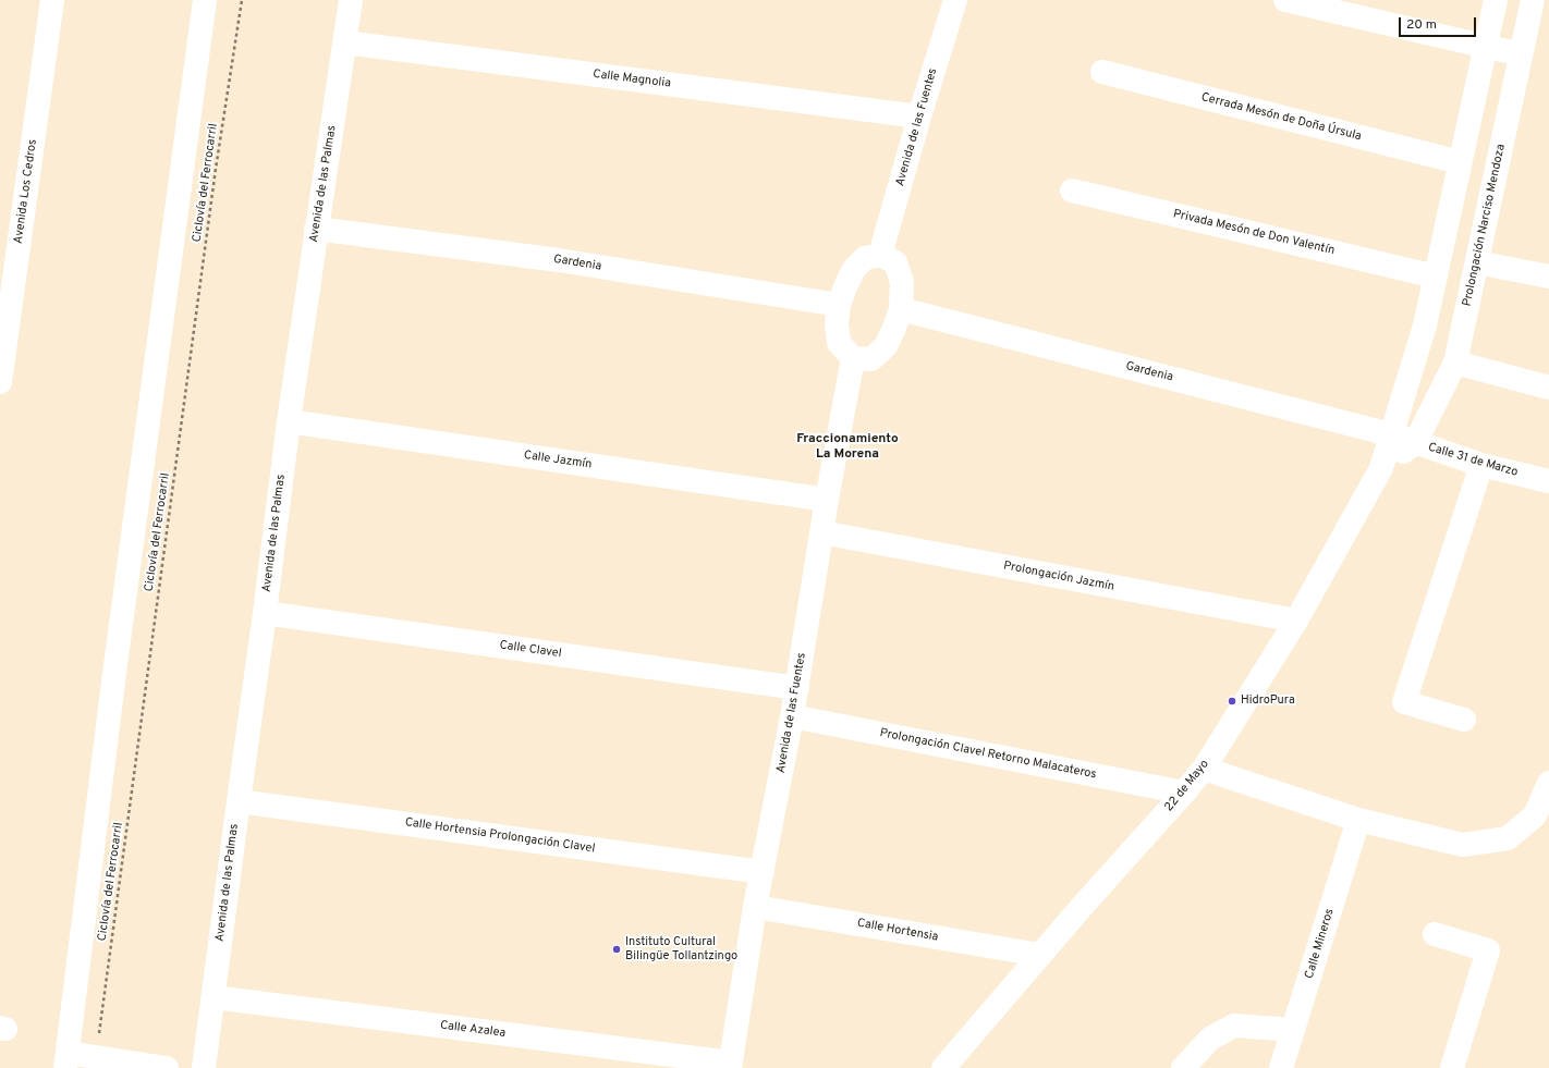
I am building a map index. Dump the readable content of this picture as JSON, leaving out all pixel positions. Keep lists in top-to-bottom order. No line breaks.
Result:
{"streets":{"street":["Calle Magnolia","Cerrada Mesón de Doña Úrsula","Avenida de las Fuentes","Avenida de las Palmas","Avenida Los Cedros","Prolongación Narciso Mendoza","Privada Mesón de Don Valentín","Gardenia","Calle Jazmín","Calle 31 de Marzo","Prolongación Jazmín","Calle Clavel","Prolongación Clavel Retorno Malacateros","22 de Mayo","Calle Hortensia Prolongación Clavel","Calle Hortensia","Calle Mineros","Calle Azalea"],"path":["Ciclovía del Ferrocarril"]},"crossings":[["Calle Magnolia","Avenida de las Fuentes"],["Calle Magnolia","Avenida de las Palmas"],["Avenida de las Fuentes","Gardenia"],["Avenida de las Fuentes","Calle Jazmín"],["Avenida de las Fuentes","Prolongación Jazmín"],["Avenida de las Fuentes","Calle Clavel"],["Avenida de las Fuentes","Prolongación Clavel Retorno Malacateros"],["Avenida de las Fuentes","Calle Hortensia Prolongación Clavel"],["Avenida de las Fuentes","Calle Hortensia"],["Avenida de las Fuentes","Calle Azalea"],["Avenida de las Palmas","Gardenia"],["Avenida de las Palmas","Calle Jazmín"],["Avenida de las Palmas","Calle Clavel"],["Avenida de las Palmas","Calle Hortensia Prolongación Clavel"],["Avenida de las Palmas","Calle Azalea"],["Prolongación Narciso Mendoza","Gardenia"],["Prolongación Narciso Mendoza","Calle 31 de Marzo"],["Prolongación Narciso Mendoza","22 de Mayo"],["Gardenia","Calle 31 de Marzo"],["Gardenia","22 de Mayo"],["Calle 31 de Marzo","22 de Mayo"],["Prolongación Jazmín","22 de Mayo"],["Prolongación Clavel Retorno Malacateros","22 de Mayo"],["22 de Mayo","Calle Hortensia"]],"districts":["Fraccionamiento La Morena"],"places":["HidroPura","Instituto Cultural Bilingüe Tollantzingo"],"scale_bar":"20 m"}
